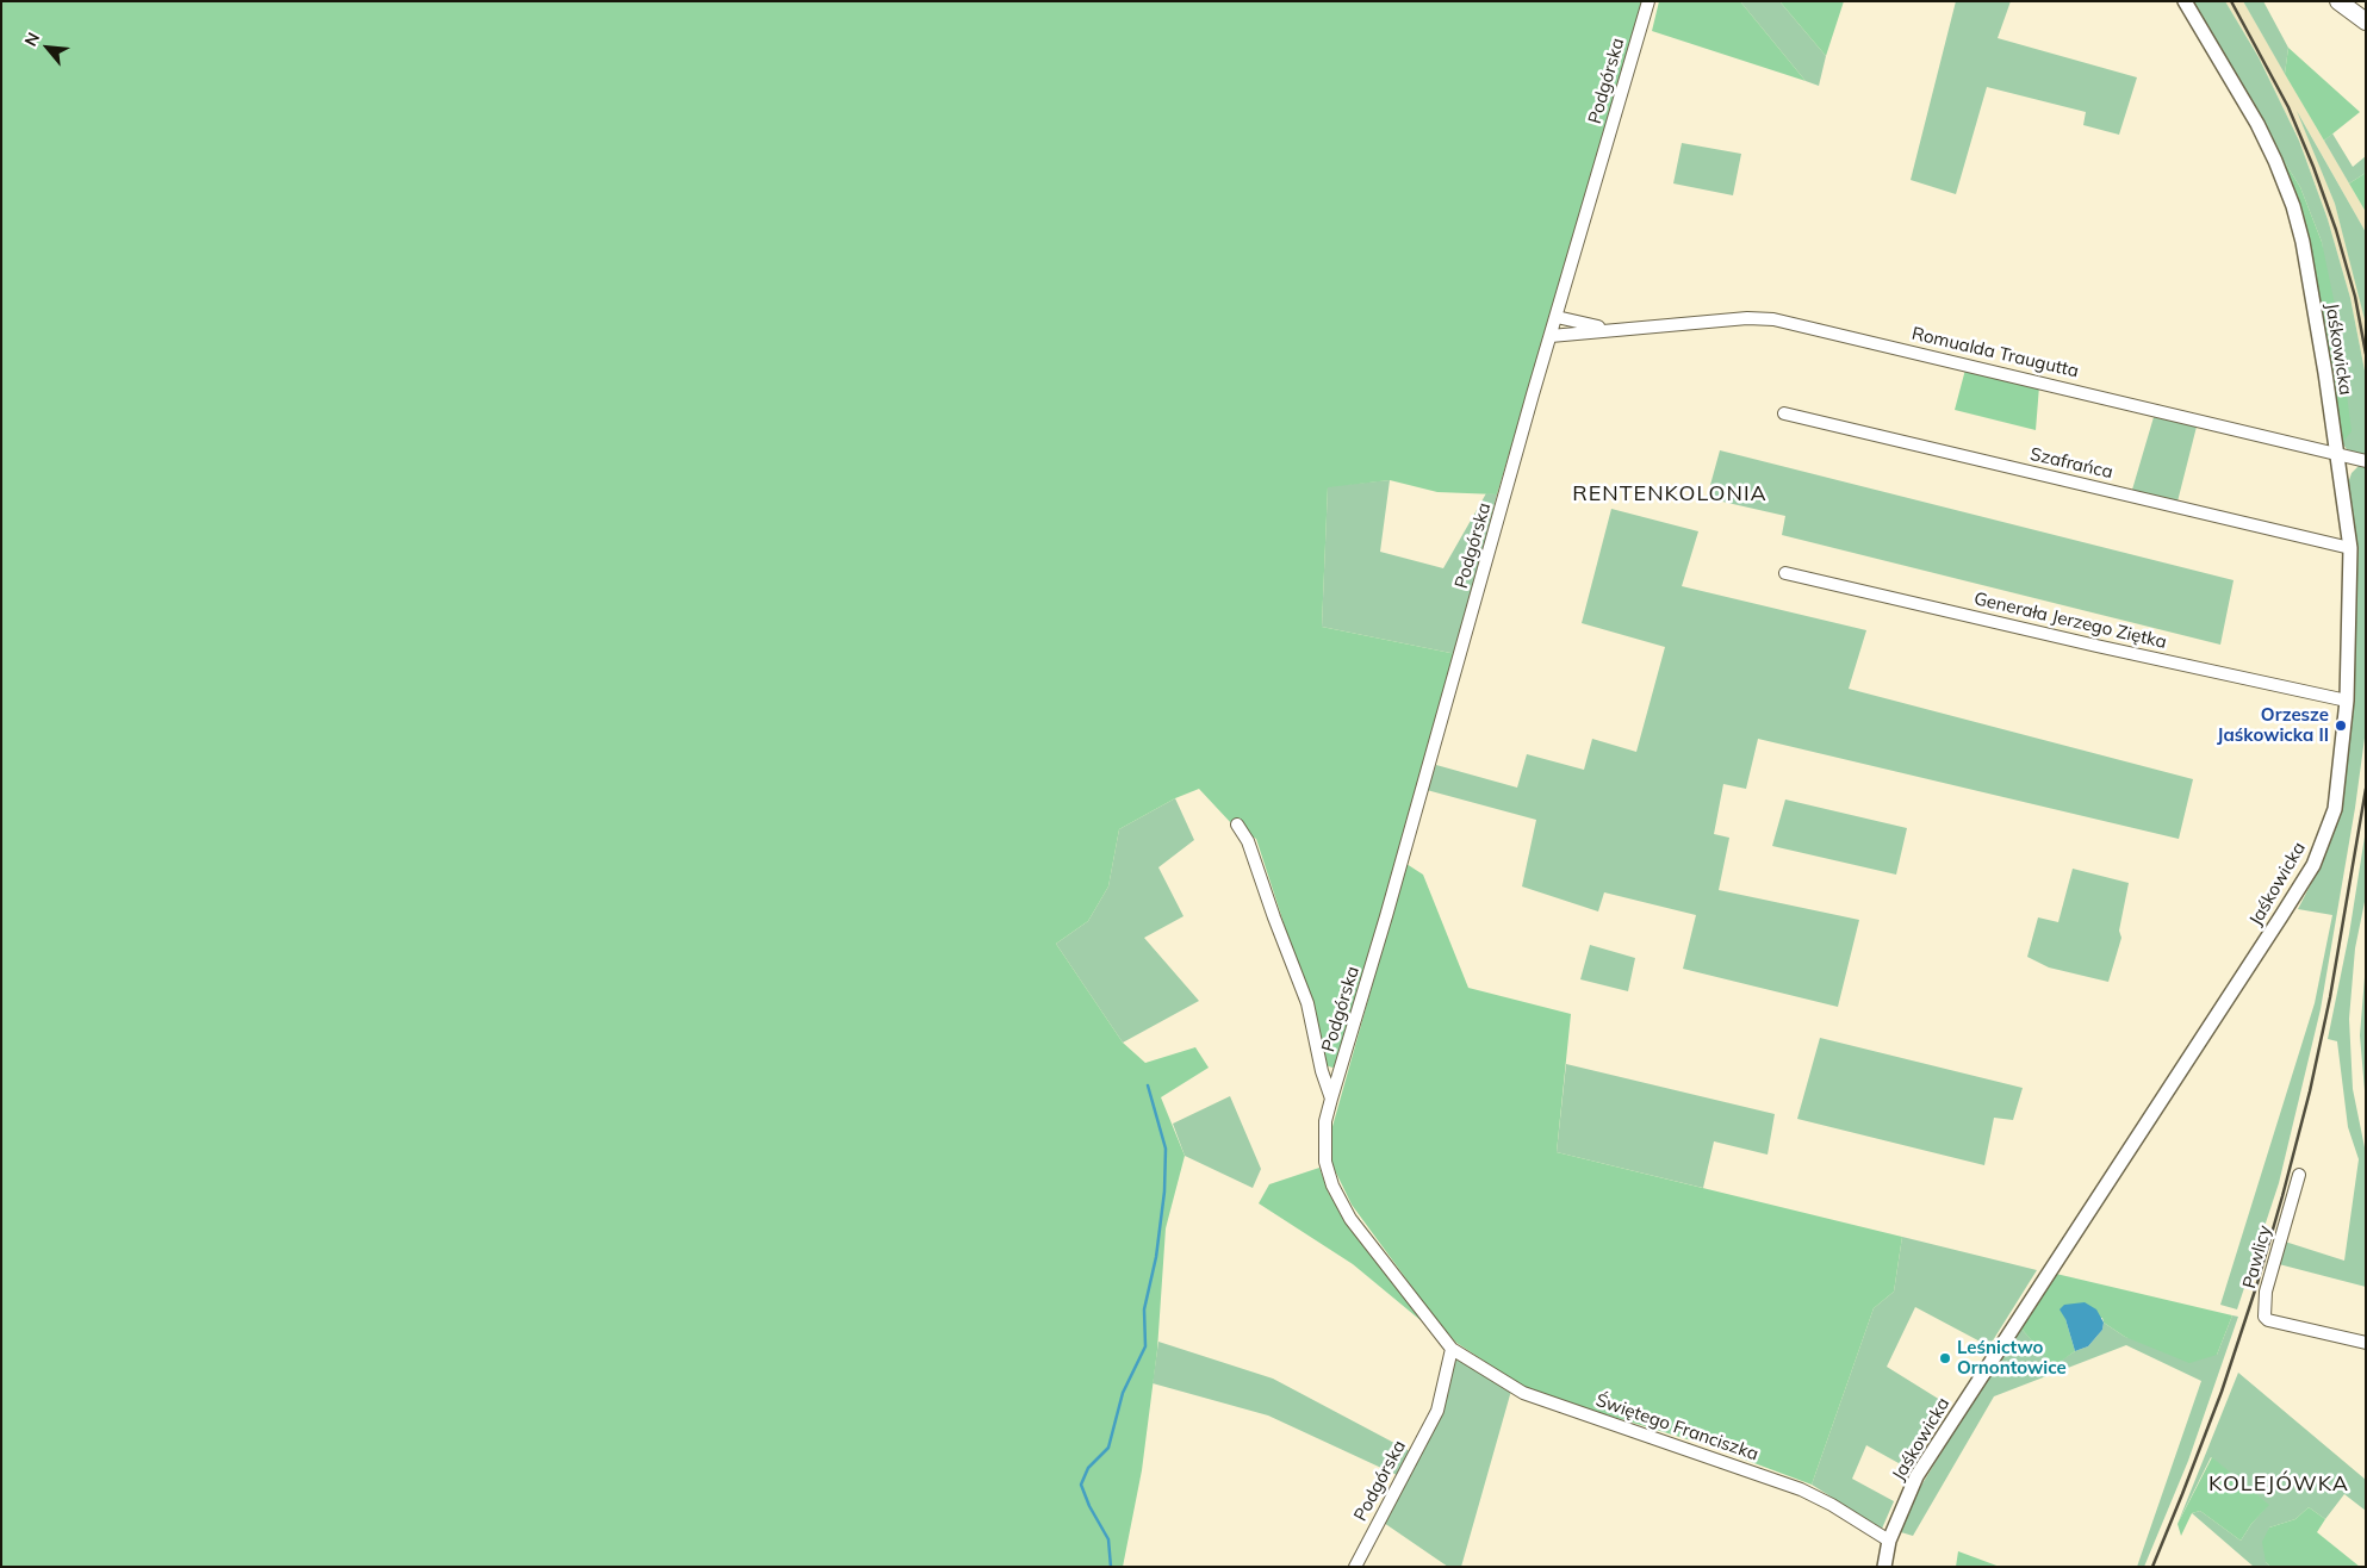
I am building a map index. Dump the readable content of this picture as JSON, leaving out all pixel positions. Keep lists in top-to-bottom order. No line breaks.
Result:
{"streets":{"street":["Podgórska","Jaśkowicka","Romualda Traugutta","Szafrańca","Generała Jerzego Ziętka","Pawlicy","Świętego Franciszka"]},"crossings":[["Podgórska","Romualda Traugutta"],["Podgórska","Świętego Franciszka"],["Jaśkowicka","Romualda Traugutta"],["Jaśkowicka","Szafrańca"],["Jaśkowicka","Generała Jerzego Ziętka"],["Jaśkowicka","Świętego Franciszka"]],"districts":["RENTENKOLONIA","KOLEJÓWKA"],"places":["Orzesze Jaśkowicka II","Leśnictwo Ornontowice"],"north":"top left"}
